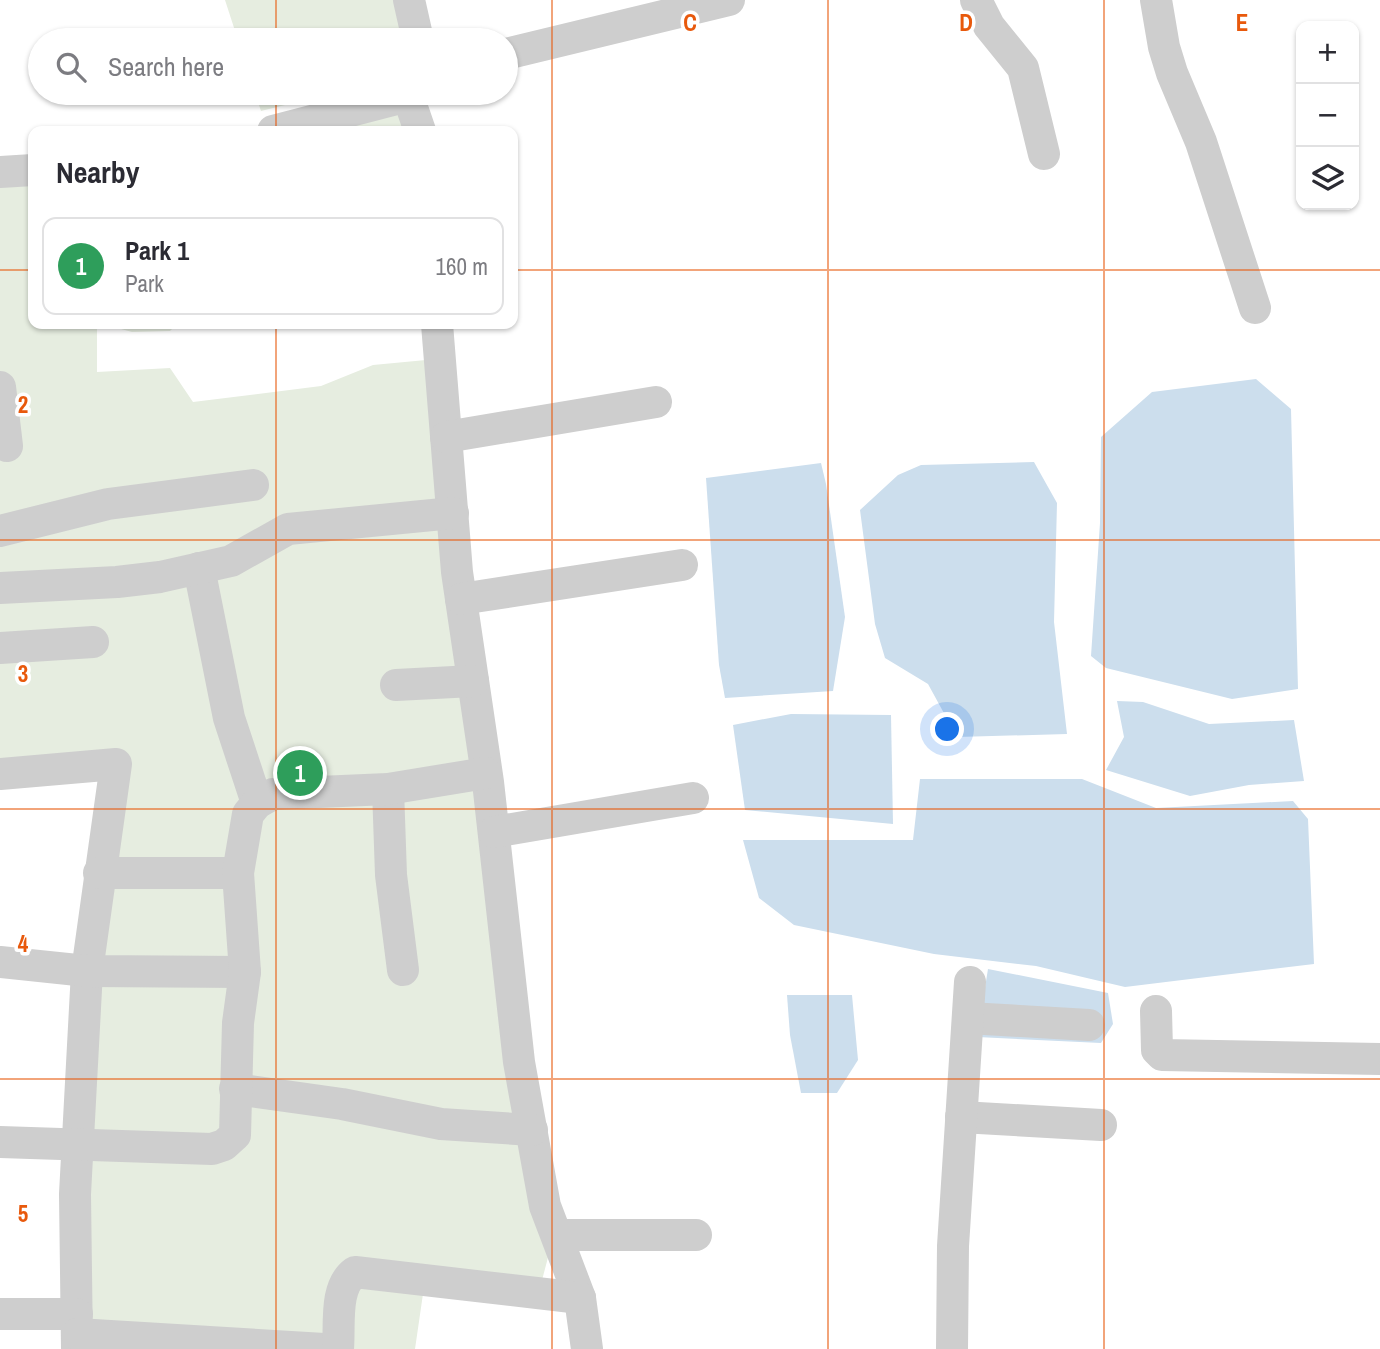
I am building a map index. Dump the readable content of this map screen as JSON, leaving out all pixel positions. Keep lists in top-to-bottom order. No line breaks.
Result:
{"page":{"map_buttons":["+","−"],"search":"Search here","heading":"Nearby","list":[{"mark":"1","name":"Park 1","note":"Park","value":"160 m"}],"pins":"1"},"grid":{"columns":["C","D","E"],"rows":["2","3","4","5"]}}
